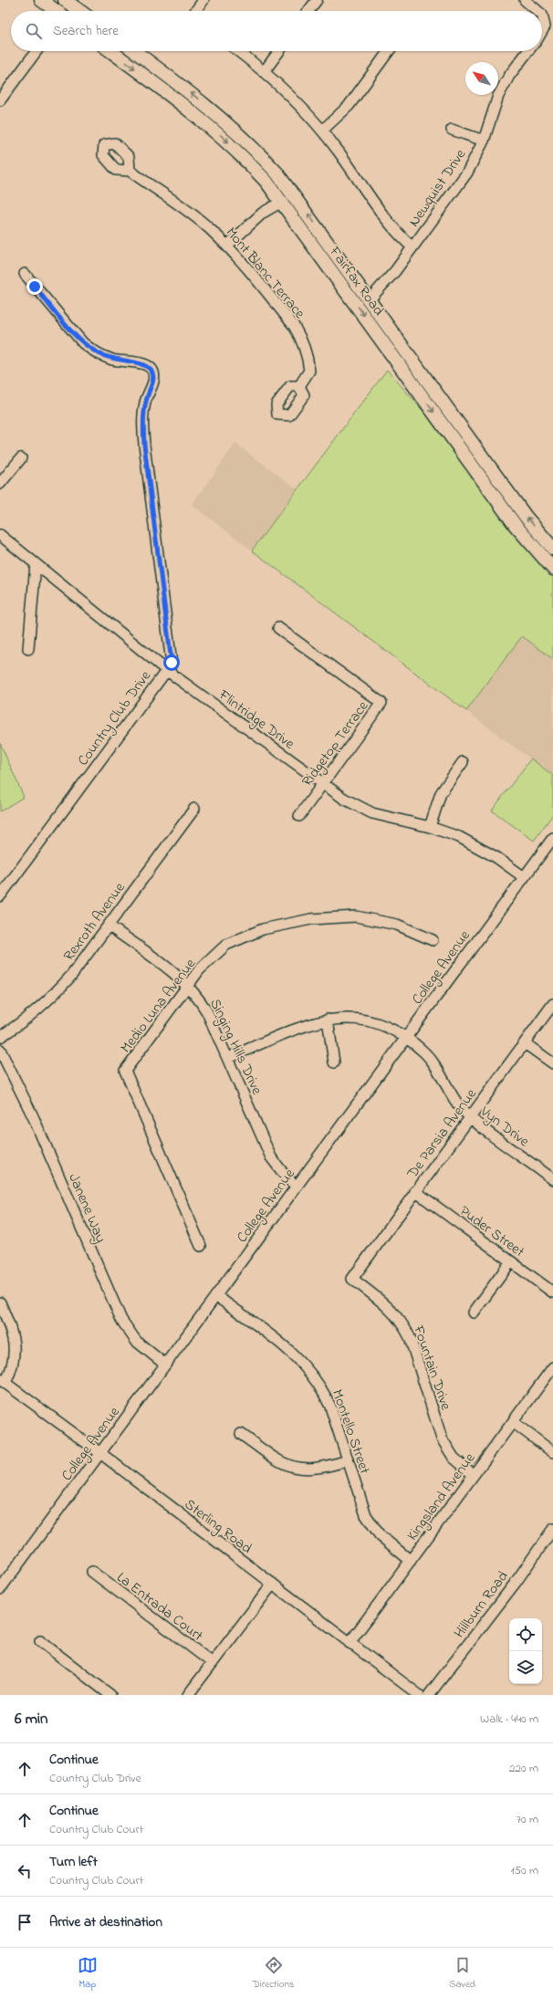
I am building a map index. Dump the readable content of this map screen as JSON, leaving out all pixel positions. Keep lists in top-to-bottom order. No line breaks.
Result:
{"streets":{"main road":["Fairfax Road"],"street":["Newquist Drive","Mont Blanc Terrace","Country Club Drive","Flintridge Drive","Ridgetop Terrace","Rexroth Avenue","College Avenue","Medio Luna Avenue","Singing Hills Drive","Vyn Drive","De Parsia Avenue","Janene Way","Puder Street","Fountain Drive","Montello Street","Kingsland Avenue","Sterling Road","Hillburn Road","La Entrada Court"]},"crossings":[["Newquist Drive","Fairfax Road"],["Country Club Drive","Flintridge Drive"],["Flintridge Drive","Ridgetop Terrace"],["Flintridge Drive","College Avenue"],["Rexroth Avenue","Singing Hills Drive"],["College Avenue","Singing Hills Drive"],["College Avenue","Vyn Drive"],["College Avenue","Janene Way"],["College Avenue","Montello Street"],["College Avenue","Sterling Road"],["Medio Luna Avenue","Singing Hills Drive"],["Singing Hills Drive","Vyn Drive"],["Vyn Drive","De Parsia Avenue"],["De Parsia Avenue","Puder Street"],["De Parsia Avenue","Fountain Drive"],["Fountain Drive","Kingsland Avenue"],["Montello Street","Kingsland Avenue"],["Kingsland Avenue","Sterling Road"]],"north":"top left","page":{"search":"Search here","heading":["6 min","Walk · 440 m"],"list":[["Continue","Country Club Drive","220 m"],["Continue","Country Club Court","70 m"],["Turn left","Country Club Court","150 m"],"Arrive at destination"],"nav":["Map","Directions","Saved"]}}
